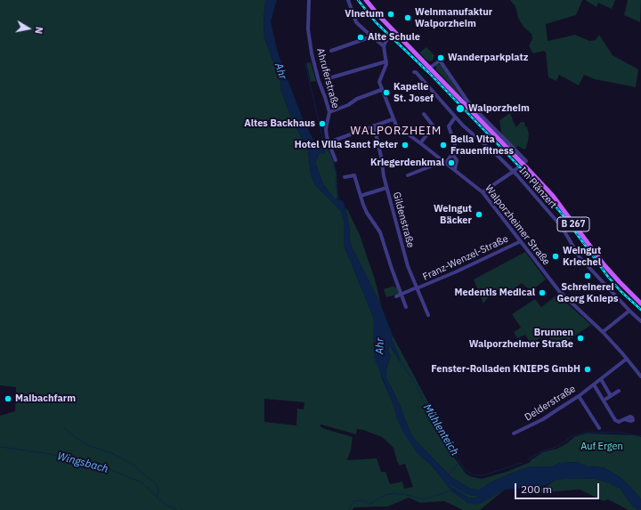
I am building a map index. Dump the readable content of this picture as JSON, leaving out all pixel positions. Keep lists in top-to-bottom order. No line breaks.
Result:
{"streets":{"main road":["B 267"],"street":["Ahruferstraße","Im Plänzert","Gildenstraße","Walporzheimer Straße","Franz-Wenzel-Straße","Delderstraße"]},"crossings":[["Gildenstraße","Franz-Wenzel-Straße"],["Walporzheimer Straße","Franz-Wenzel-Straße"],["Walporzheimer Straße","Delderstraße"]],"districts":["WALPORZHEIM"],"water":["Ahr","Mühlenteich","Wingsbach"],"parks":["Auf Ergen"],"places":["Vinetum","Weinmanufaktur Walporzheim","Alte Schule","Wanderparkplatz","Kapelle St. Josef","Walporzheim","Altes Backhaus","Hotel Villa Sanct Peter","Bella Vita Frauenfitness","Kriegerdenkmal","Weingut Bäcker","Weingut Kriechel","Schreinerei Georg Knieps","Medentis Medical","Brunnen Walporzheimer Straße","Fenster-Rolladen KNIEPS GmbH","Maibachfarm"],"scale_bar":"200 m","north":"right"}
